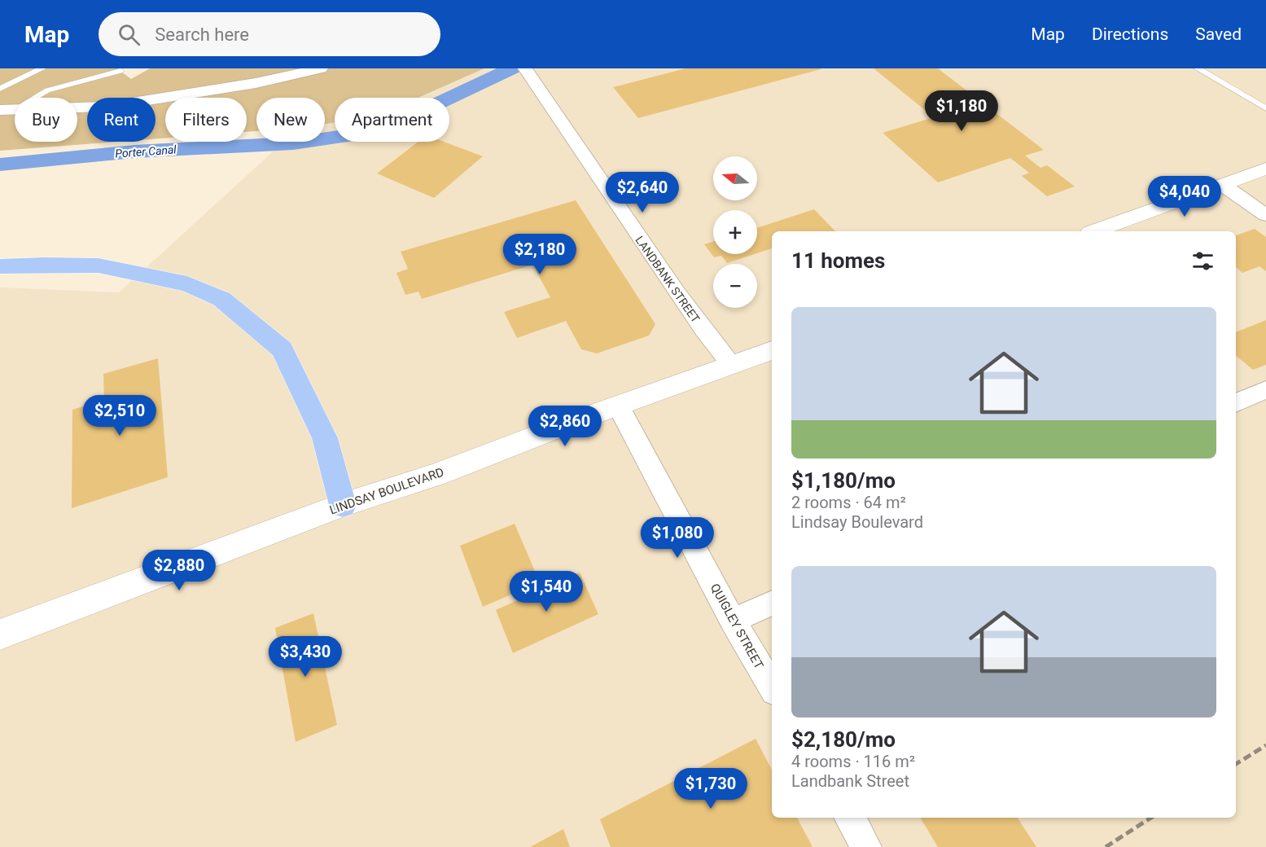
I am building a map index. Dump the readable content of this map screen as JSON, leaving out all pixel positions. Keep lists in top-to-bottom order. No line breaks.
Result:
{"streets":{"street":["LANDBANK STREET","LINDSAY BOULEVARD","QUIGLEY STREET"]},"crossings":[["LANDBANK STREET","LINDSAY BOULEVARD"],["LINDSAY BOULEVARD","QUIGLEY STREET"]],"water":["Porter Canal"],"north":"left","page":{"header":"Map","search":"Search here","nav":["Map","Directions","Saved"],"price":["$1,180","$2,640","$4,040","$2,180","$2,510","$2,860","$1,080","$2,880","$1,540","$3,430","$1,730"],"chip":["Buy","Rent","Filters","New","Apartment"],"map_buttons":["+","−"],"heading":"11 homes","list":[{"name":"$1,180/mo","note":"2 rooms · 64 m² · Lindsay Boulevard"},{"name":"$2,180/mo","note":"4 rooms · 116 m² · Landbank Street"}]}}
